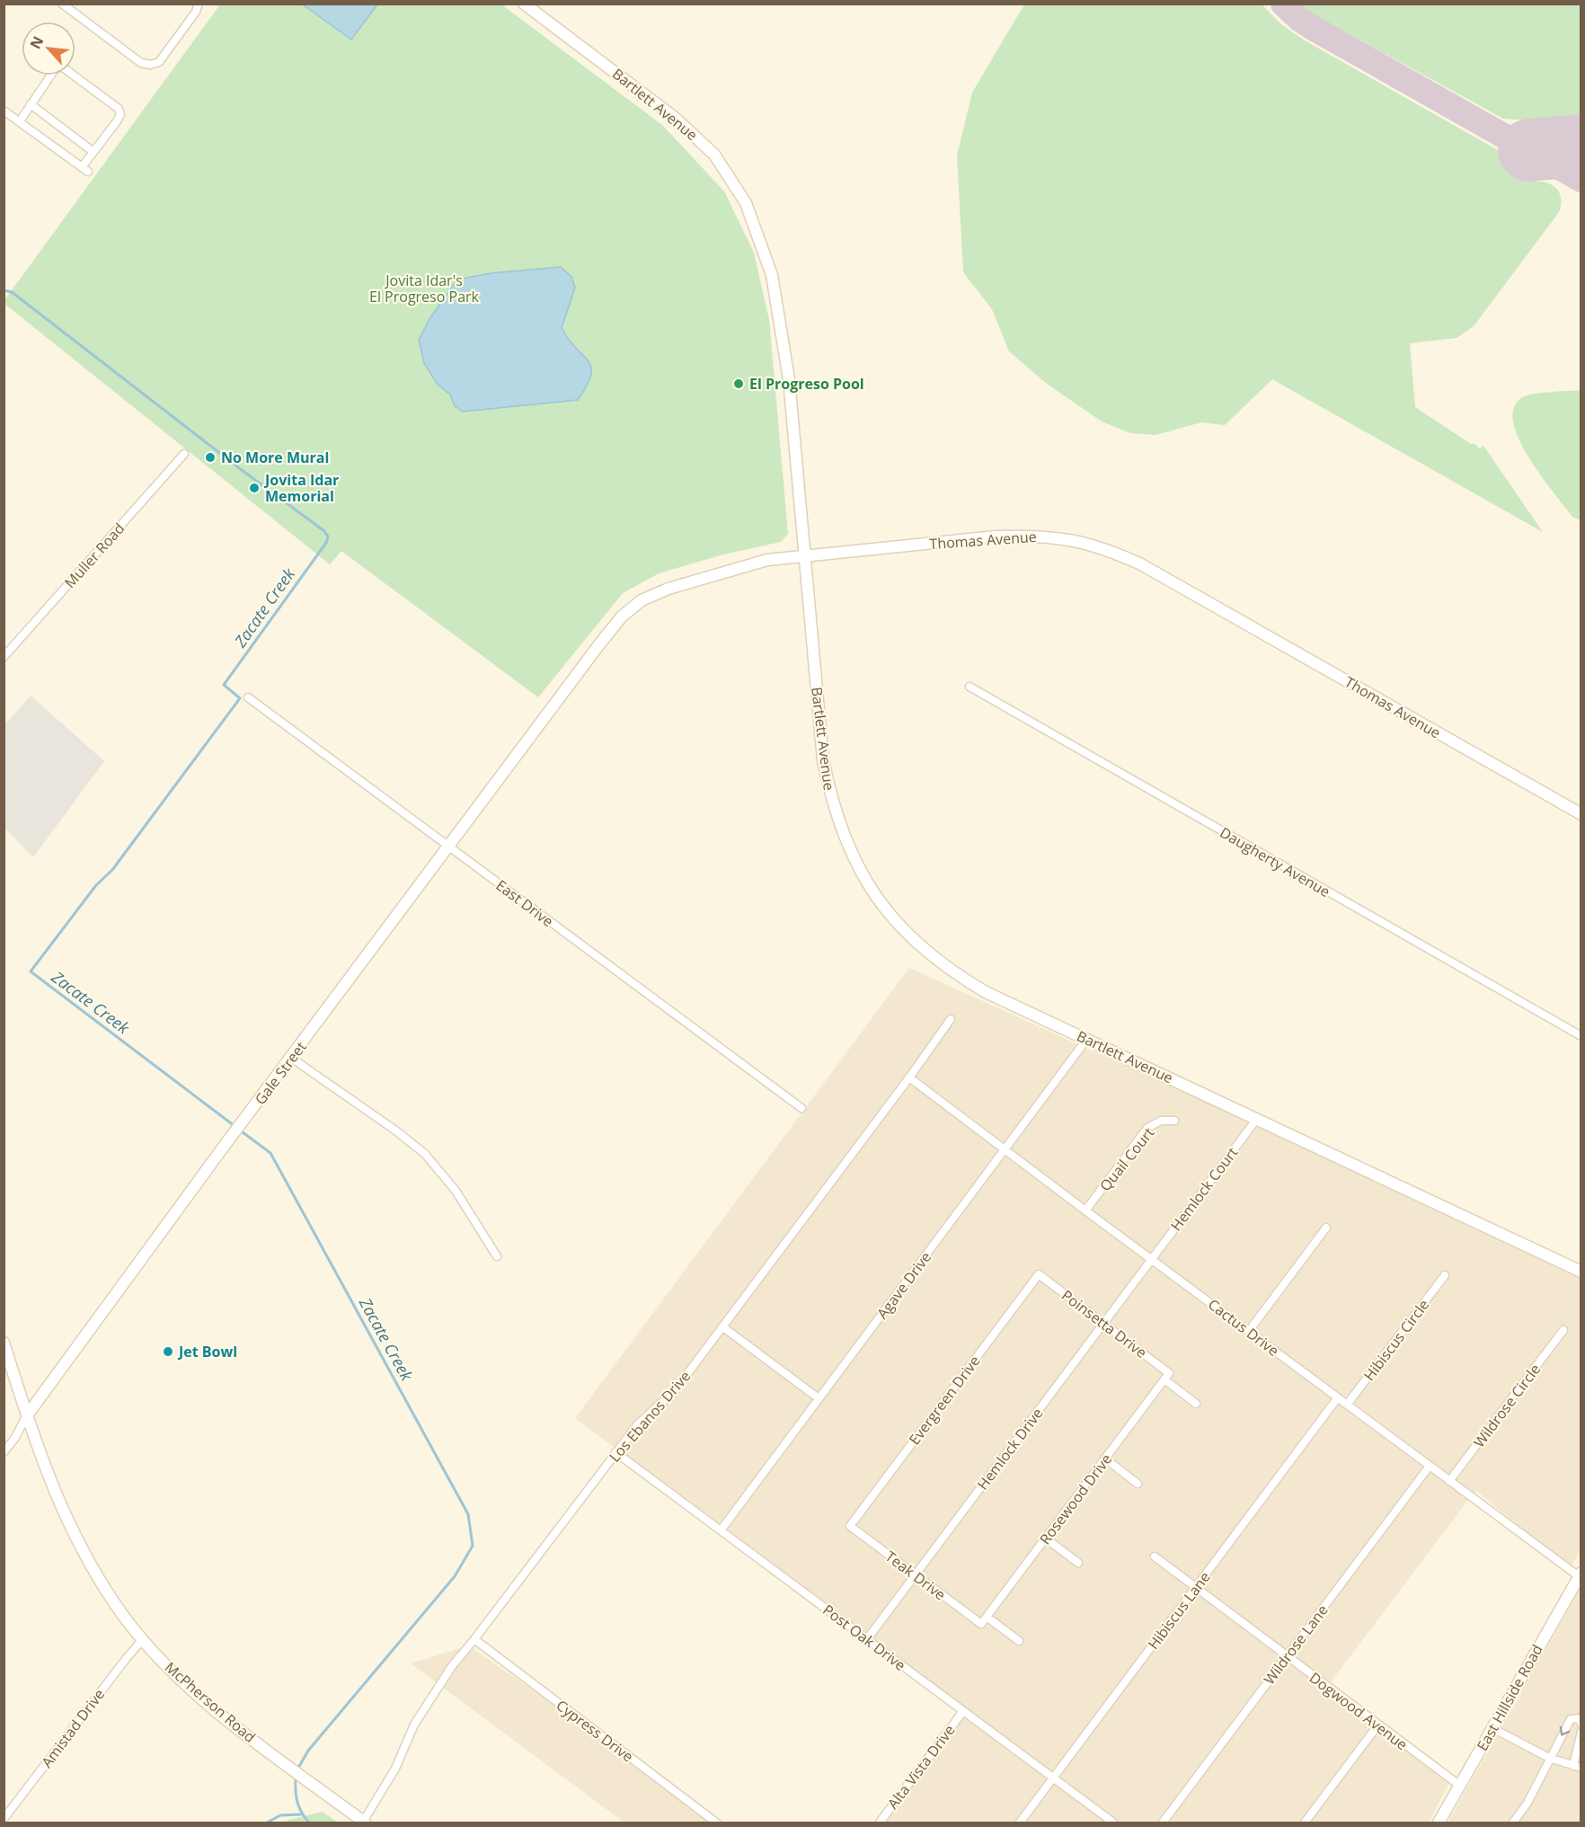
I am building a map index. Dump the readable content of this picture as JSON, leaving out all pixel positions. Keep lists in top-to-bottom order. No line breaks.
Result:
{"streets":{"main road":["Bartlett Avenue","Thomas Avenue","Gale Street","East Hillside Road","McPherson Road"],"street":["Muller Road","Daugherty Avenue","East Drive","Quail Court","Hemlock Court","Agave Drive","Poinsetta Drive","Cactus Drive","Hibiscus Circle","Evergreen Drive","Wildrose Circle","Los Ebanos Drive","Hemlock Drive","Rosewood Drive","Teak Drive","Hibiscus Lane","Post Oak Drive","Wildrose Lane","Dogwood Avenue","Amistad Drive","Cypress Drive","Alta Vista Drive"]},"crossings":[["Bartlett Avenue","Thomas Avenue"],["Bartlett Avenue","Hemlock Court"],["Bartlett Avenue","Agave Drive"],["Thomas Avenue","Gale Street"],["East Drive","Gale Street"],["Gale Street","McPherson Road"],["Quail Court","Cactus Drive"],["Hemlock Court","Cactus Drive"],["Hemlock Court","Hemlock Drive"],["Agave Drive","Cactus Drive"],["Agave Drive","Post Oak Drive"],["Poinsetta Drive","Evergreen Drive"],["Poinsetta Drive","Hemlock Drive"],["Poinsetta Drive","Rosewood Drive"],["Cactus Drive","Hibiscus Circle"],["Cactus Drive","Wildrose Circle"],["Cactus Drive","Los Ebanos Drive"],["Cactus Drive","Hemlock Drive"],["Cactus Drive","Hibiscus Lane"],["Cactus Drive","Wildrose Lane"],["Cactus Drive","East Hillside Road"],["Evergreen Drive","Teak Drive"],["Los Ebanos Drive","Post Oak Drive"],["Los Ebanos Drive","McPherson Road"],["Los Ebanos Drive","Cypress Drive"],["Hemlock Drive","Teak Drive"],["Hemlock Drive","Post Oak Drive"],["Rosewood Drive","Teak Drive"],["Hibiscus Lane","Post Oak Drive"],["Hibiscus Lane","Dogwood Avenue"],["Post Oak Drive","Alta Vista Drive"],["Wildrose Lane","Dogwood Avenue"],["East Hillside Road","Dogwood Avenue"],["McPherson Road","Amistad Drive"]],"water":["Zacate Creek"],"parks":["Jovita Idar's El Progreso Park"],"places":["El Progreso Pool","No More Mural","Jovita Idar Memorial","Jet Bowl"],"north":"top left"}
